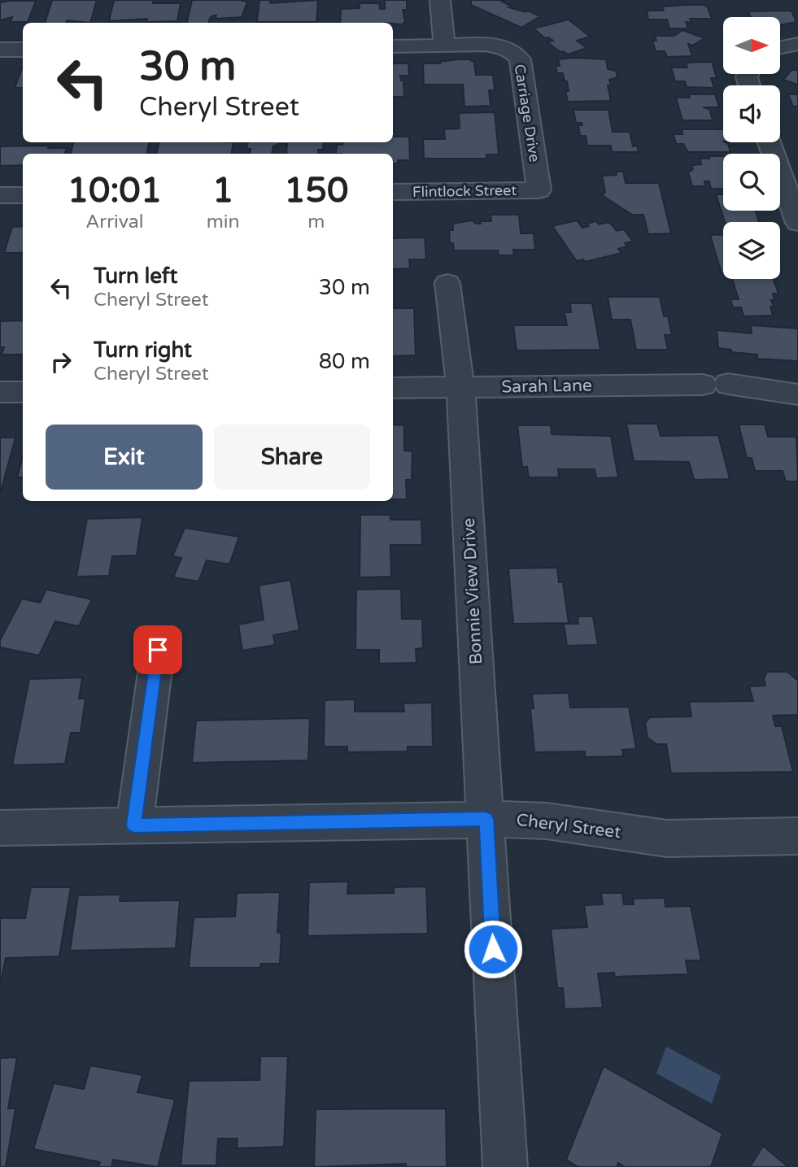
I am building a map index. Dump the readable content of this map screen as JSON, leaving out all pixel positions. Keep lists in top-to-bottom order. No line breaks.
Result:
{"streets":{"street":["Carriage Drive","Flintlock Street","Sarah Lane","Bonnie View Drive","Cheryl Street"]},"crossings":[["Carriage Drive","Flintlock Street"],["Sarah Lane","Bonnie View Drive"],["Bonnie View Drive","Cheryl Street"]],"north":"right","page":{"turn":["30 m","Cheryl Street"],"eta":["10:01","Arrival","1","min","150","m"],"list":[{"name":"Turn left","note":"Cheryl Street","value":"30 m"},{"name":"Turn right","note":"Cheryl Street","value":"80 m"}],"buttons":["Exit","Share"]}}
